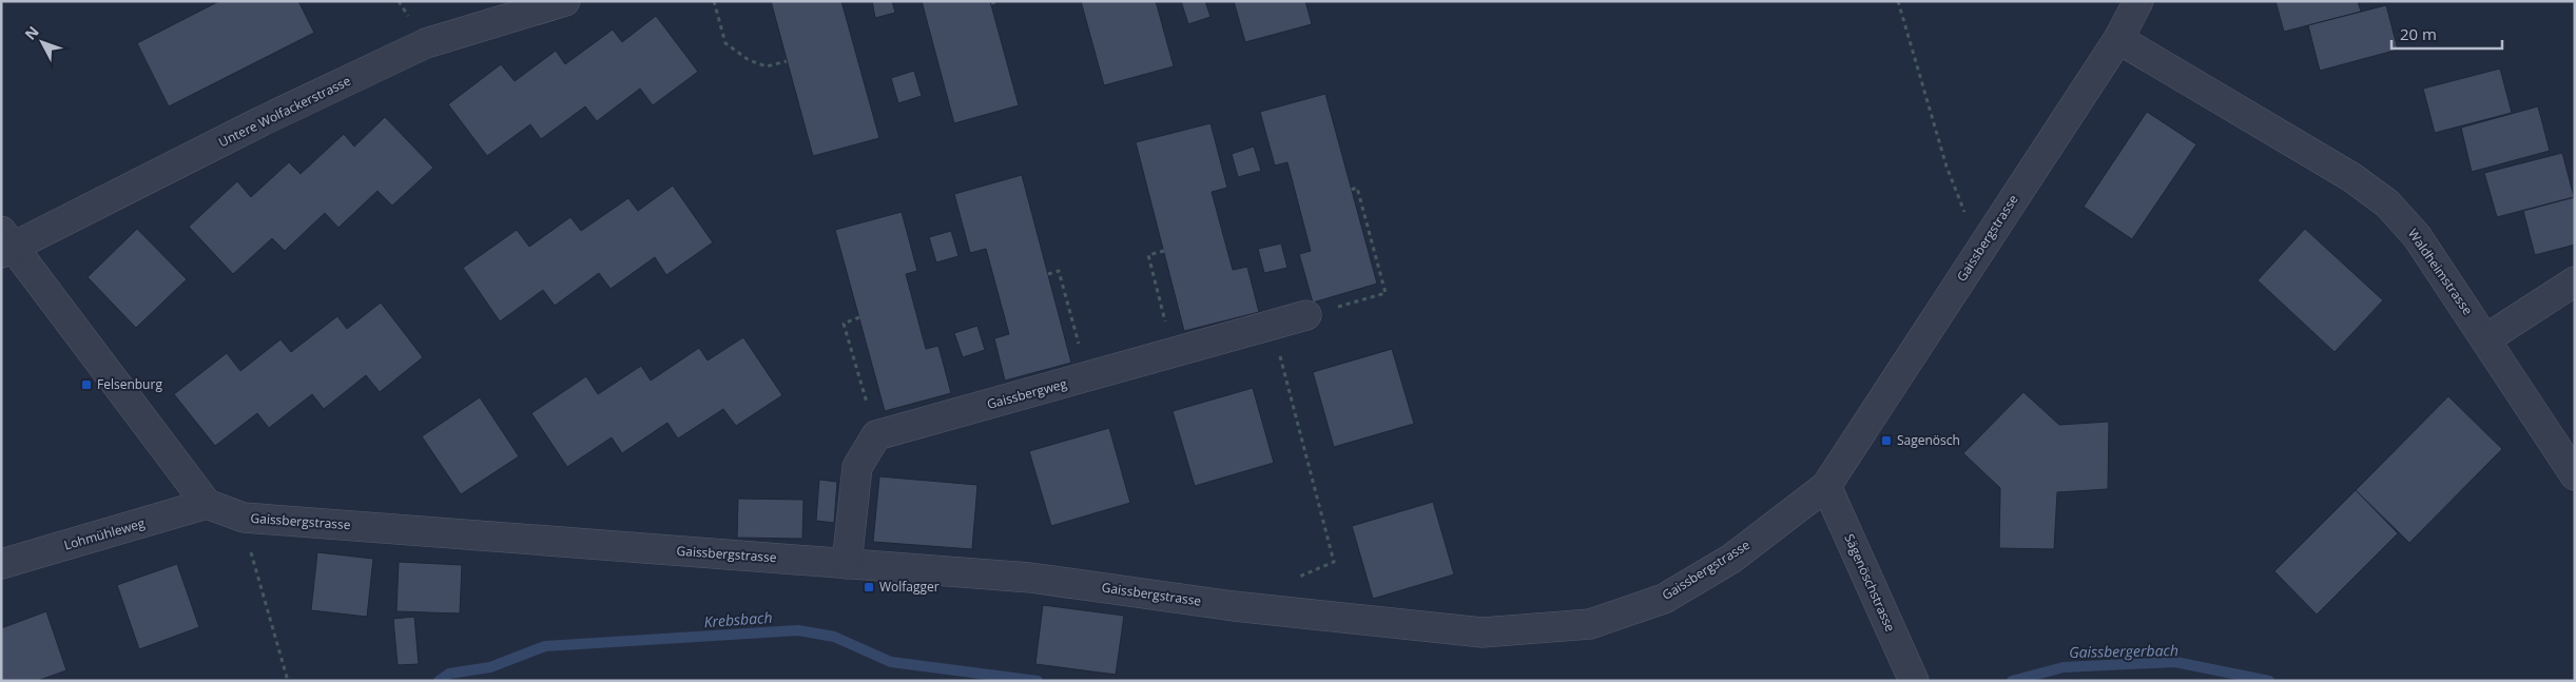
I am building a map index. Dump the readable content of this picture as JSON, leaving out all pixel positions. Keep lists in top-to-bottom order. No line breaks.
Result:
{"streets":{"street":["Untere Wolfackerstrasse","Gaissbergstrasse","Waldheimstrasse","Gaissbergweg","Lohmühleweg","Sägenöschstrasse"]},"crossings":[["Gaissbergstrasse","Waldheimstrasse"],["Gaissbergstrasse","Lohmühleweg"],["Gaissbergstrasse","Sägenöschstrasse"]],"water":["Krebsbach","Gaissbergerbach"],"places":{"transit":["Felsenburg","Sagenösch","Wolfagger"]},"scale_bar":"20 m","north":"top left"}
